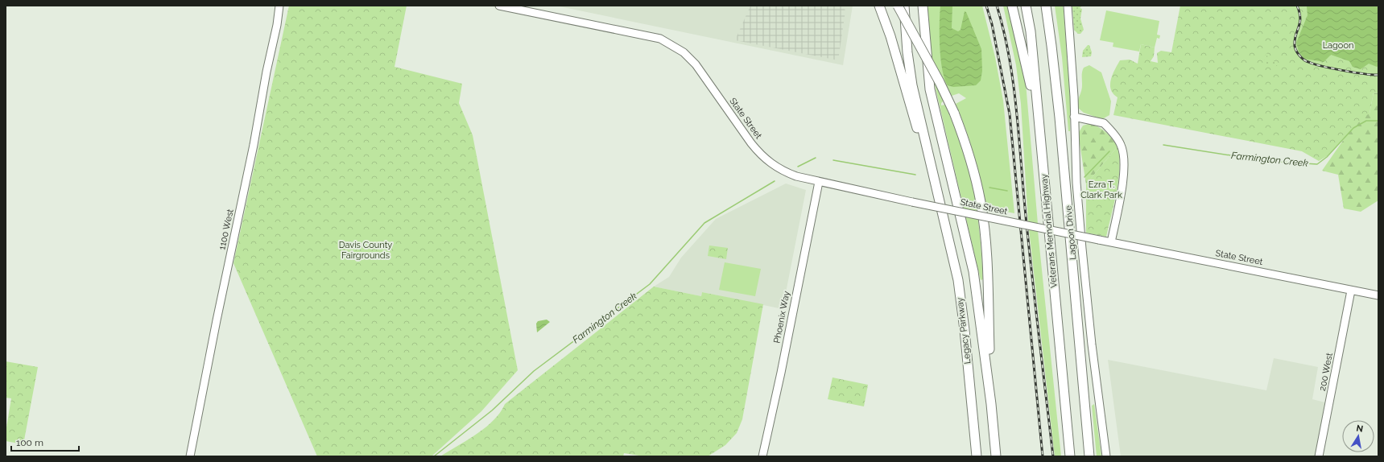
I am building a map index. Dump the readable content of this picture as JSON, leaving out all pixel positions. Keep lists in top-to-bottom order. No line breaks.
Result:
{"streets":{"highway":["Veterans Memorial Highway","Legacy Parkway"],"street":["State Street","1100 West","Lagoon Drive","Phoenix Way","200 West"]},"crossings":[["State Street","Phoenix Way"],["State Street","200 West"]],"water":["Farmington Creek"],"parks":["Lagoon","Ezra T. Clark Park","Davis County Fairgrounds"],"scale_bar":"100 m","north":"top"}
